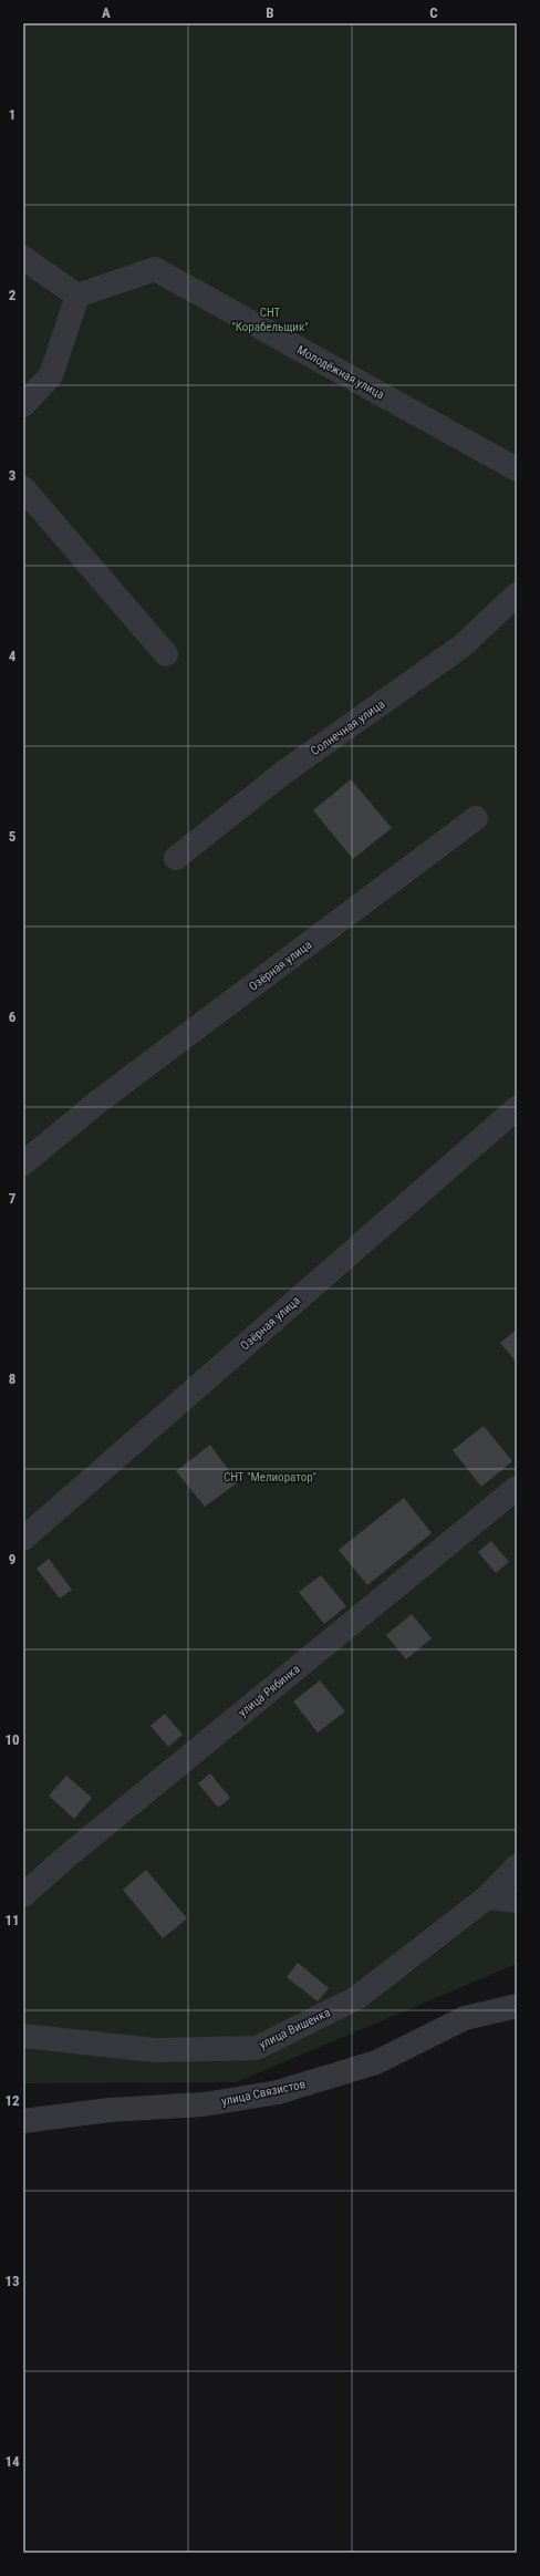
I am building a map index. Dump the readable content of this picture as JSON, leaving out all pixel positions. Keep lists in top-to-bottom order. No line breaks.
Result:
{"streets":{"street":["Молодёжная улица","Солнечная улица","Озёрная улица","улица Рябинка","улица Вишенка","улица Связистов"]},"parks":["СНТ \"Корабельщик\"","СНТ \"Мелиоратор\""],"grid":{"columns":["A","B","C"],"rows":["1","2","3","4","5","6","7","8","9","10","11","12","13","14"]}}
